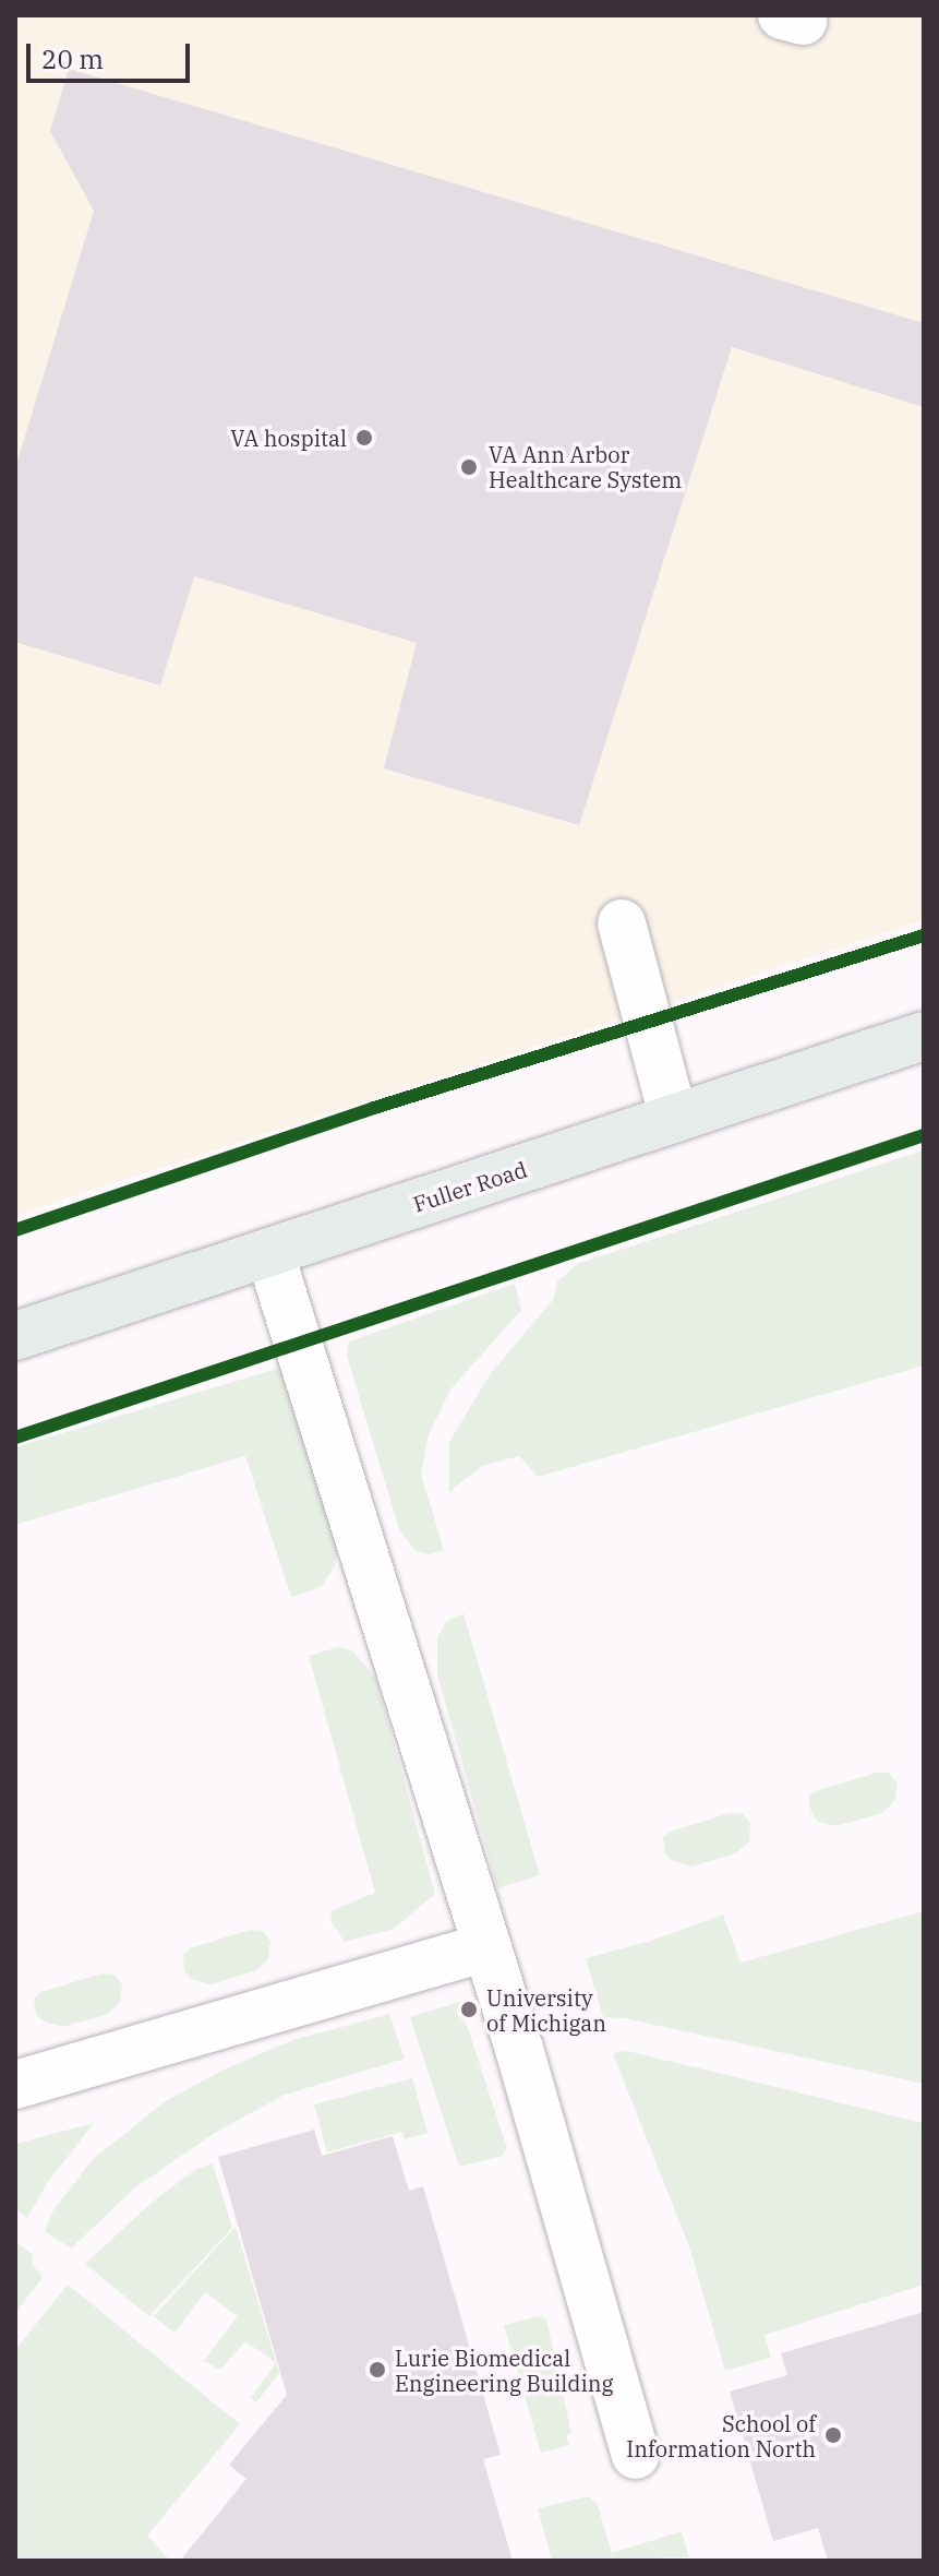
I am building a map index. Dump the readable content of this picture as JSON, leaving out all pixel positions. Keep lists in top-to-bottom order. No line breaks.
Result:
{"streets":{"main road":["Fuller Road"]},"places":["VA hospital","VA Ann Arbor Healthcare System","University of Michigan","Lurie Biomedical Engineering Building","School of Information North"],"scale_bar":"20 m"}
